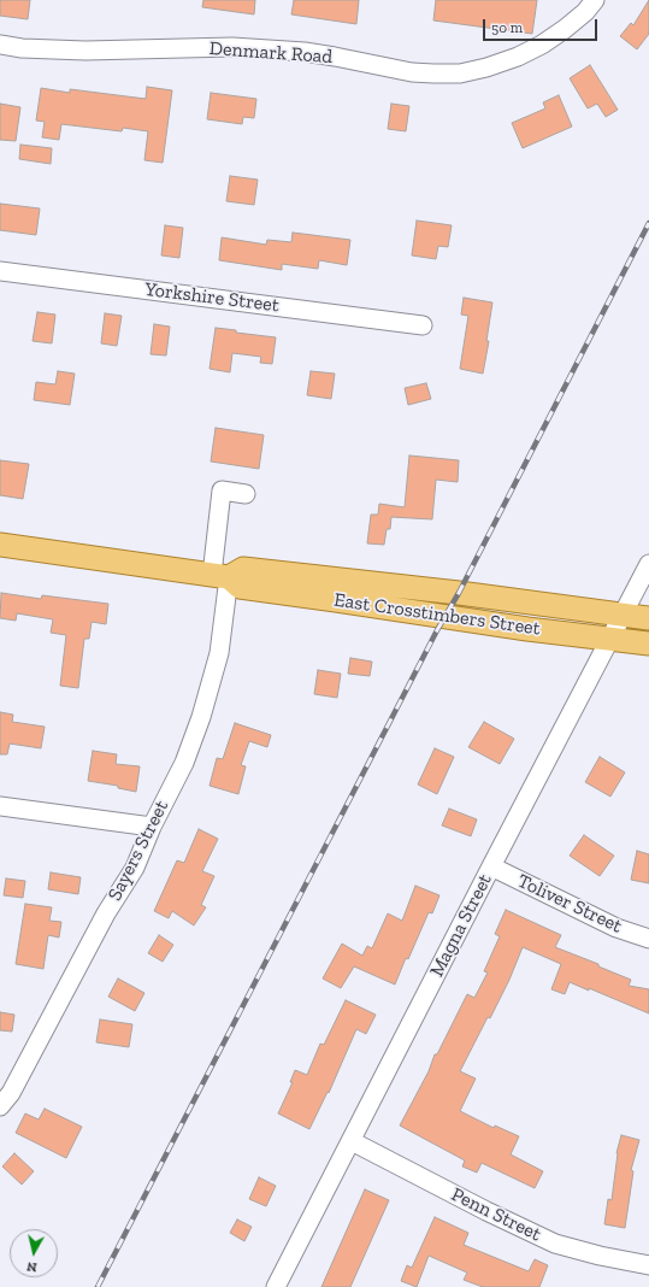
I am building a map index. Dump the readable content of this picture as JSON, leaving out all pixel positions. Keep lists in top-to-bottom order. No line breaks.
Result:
{"streets":{"main road":["East Crosstimbers Street"],"street":["Denmark Road","Yorkshire Street","Sayers Street","Toliver Street","Magna Street","Penn Street"]},"crossings":[["East Crosstimbers Street","Sayers Street"],["East Crosstimbers Street","Magna Street"],["Toliver Street","Magna Street"],["Magna Street","Penn Street"]],"scale_bar":"50 m","north":"bottom"}
